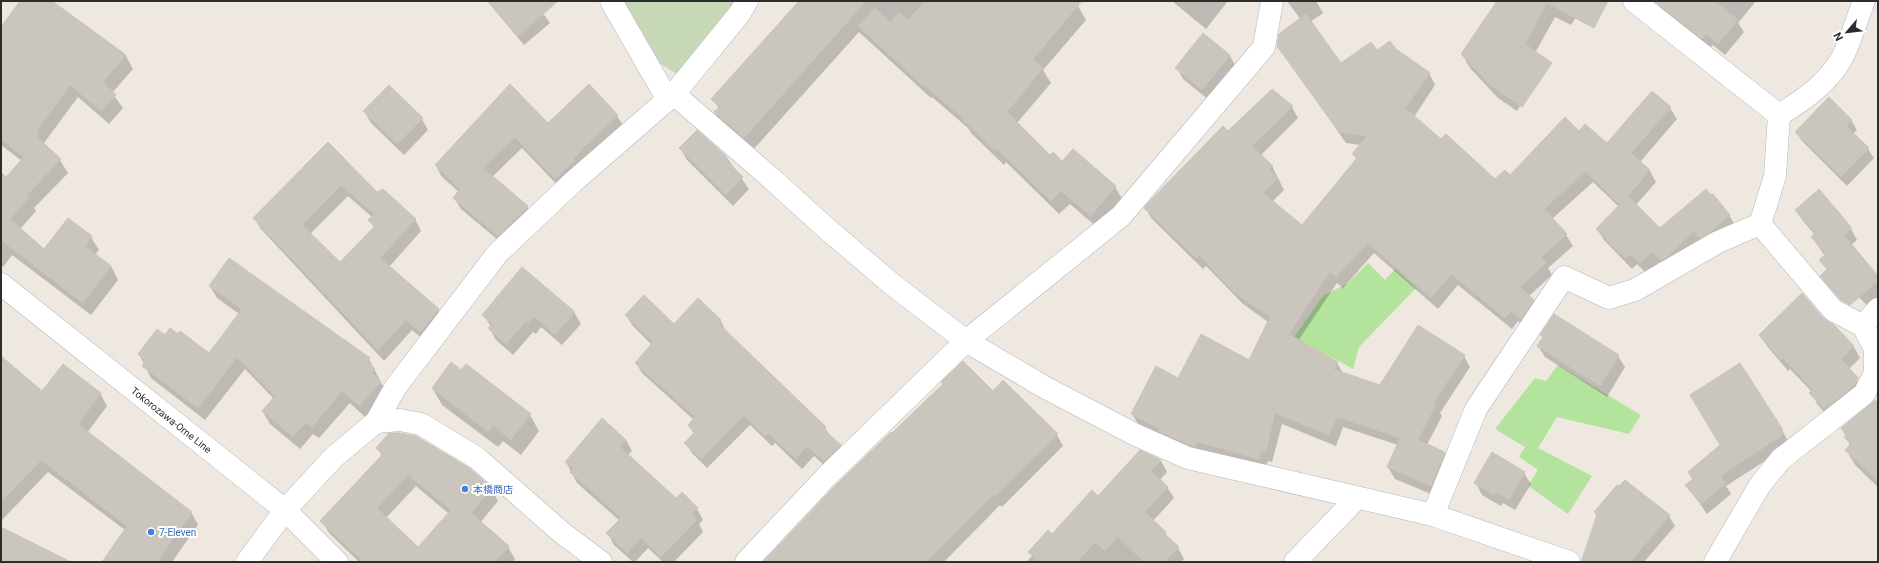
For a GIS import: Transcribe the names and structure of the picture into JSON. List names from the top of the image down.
{
  "streets": {
    "street": ["Tokorozawa-Ome Line"]
  },
  "places": ["本橋商店", "7-Eleven"],
  "north": "bottom left"
}
